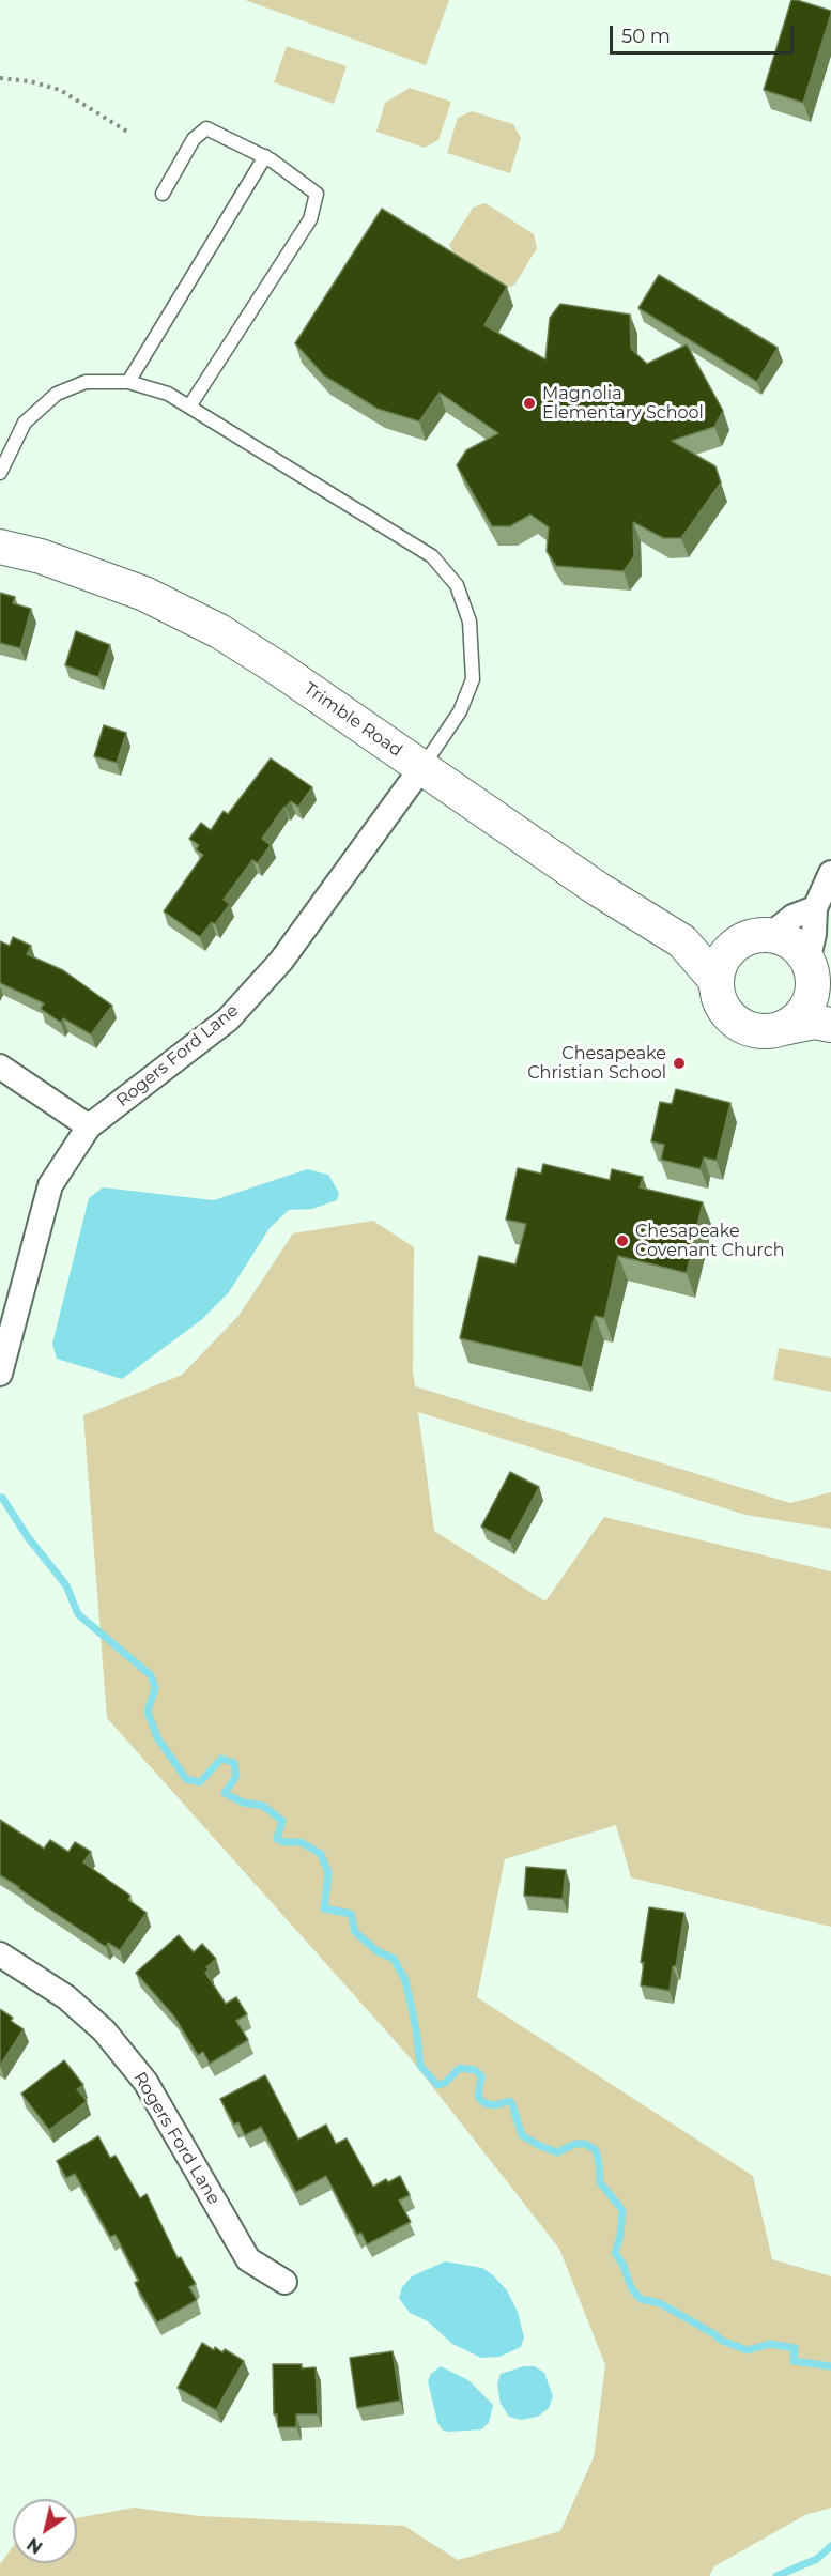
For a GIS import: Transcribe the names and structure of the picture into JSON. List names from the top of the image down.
{
  "streets": {
    "street": ["Trimble Road", "Rogers Ford Lane"]
  },
  "crossings": [
    ["Trimble Road", "Rogers Ford Lane"]
  ],
  "places": ["Magnolia Elementary School", "Chesapeake Christian School", "Chesapeake Covenant Church"],
  "scale_bar": "50 m",
  "north": "bottom left"
}
